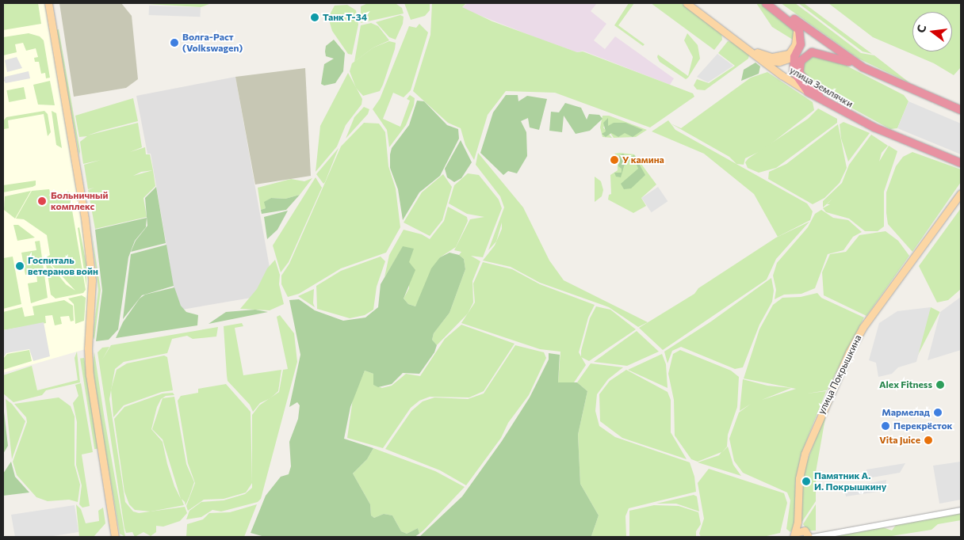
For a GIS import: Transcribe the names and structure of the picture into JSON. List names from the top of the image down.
{
  "streets": {
    "highway": ["улица Землячки"],
    "main road": ["улица Покрышкина"]
  },
  "places": [
    "Танк Т-34",
    "Волга-Раст (Volkswagen)",
    "У камина",
    "Больничный комплекс",
    "Госпиталь ветеранов войн",
    "Alex Fitness",
    "Мармелад",
    "Перекрёсток",
    "Vita Juice",
    "Памятник А. И. Покрышкину"
  ],
  "north": "left"
}
